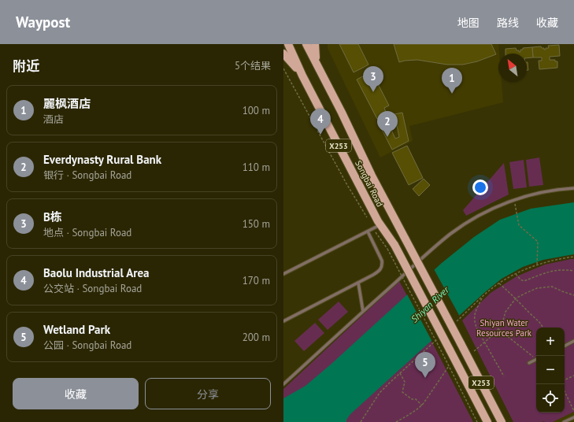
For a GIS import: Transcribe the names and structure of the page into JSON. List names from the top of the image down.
{
  "streets": {
    "main road": ["X253", "Songbai Road"]
  },
  "crossings": [
    ["X253", "Songbai Road"]
  ],
  "water": ["Shiyan River"],
  "parks": ["Shiyan Water Resources Park"],
  "north": "top left",
  "page": {
    "header": "Waypost",
    "nav": ["地图", "路线", "收藏"],
    "heading": ["附近", "5个结果"],
    "pins": [
      "3",
      "1",
      "4",
      "2",
      "5"
    ],
    "list": [
      {
        "mark": "1",
        "name": "麗枫酒店",
        "note": "酒店",
        "value": "100 m"
      },
      {
        "mark": "2",
        "name": "Everdynasty Rural Bank",
        "note": "银行 · Songbai Road",
        "value": "110 m"
      },
      {
        "mark": "3",
        "name": "B栋",
        "note": "地点 · Songbai Road",
        "value": "150 m"
      },
      {
        "mark": "4",
        "name": "Baolu Industrial Area",
        "note": "公交站 · Songbai Road",
        "value": "170 m"
      },
      {
        "mark": "5",
        "name": "Wetland Park",
        "note": "公园 · Songbai Road",
        "value": "200 m"
      }
    ],
    "map_buttons": ["+", "−"],
    "buttons": ["收藏", "分享"]
  }
}
